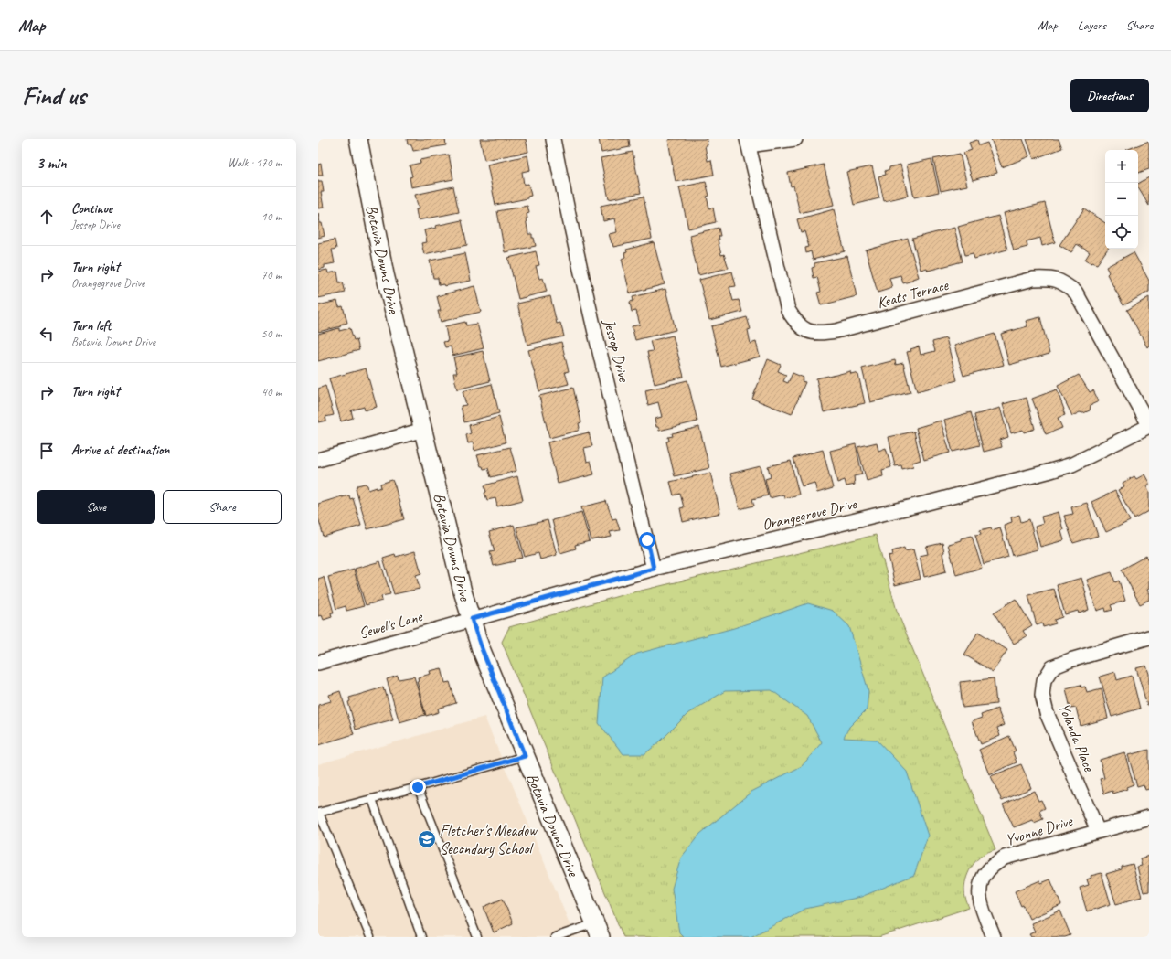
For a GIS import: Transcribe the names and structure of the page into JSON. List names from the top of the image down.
{
  "streets": {
    "street": [
      "Botavia Downs Drive",
      "Keats Terrace",
      "Jessop Drive",
      "Orangegrove Drive",
      "Sewells Lane",
      "Yolanda Place",
      "Yvonne Drive"
    ]
  },
  "crossings": [
    ["Botavia Downs Drive", "Orangegrove Drive"],
    ["Botavia Downs Drive", "Sewells Lane"],
    ["Keats Terrace", "Orangegrove Drive"],
    ["Jessop Drive", "Orangegrove Drive"],
    ["Orangegrove Drive", "Sewells Lane"],
    ["Yolanda Place", "Yvonne Drive"]
  ],
  "places": {
    "school or university": ["Fletcher's Meadow Secondary School"]
  },
  "page": {
    "header": "Map",
    "nav": ["Map", "Layers", "Share"],
    "buttons": [
      "Directions",
      ["Save", "Share"]
    ],
    "title": "Find us",
    "heading": ["3 min", "Walk · 170 m"],
    "map_buttons": ["+", "−"],
    "list": [
      ["Continue", "Jessop Drive", "10 m"],
      ["Turn right", "Orangegrove Drive", "70 m"],
      ["Turn left", "Botavia Downs Drive", "50 m"],
      ["Turn right", "40 m"],
      "Arrive at destination"
    ]
  }
}
